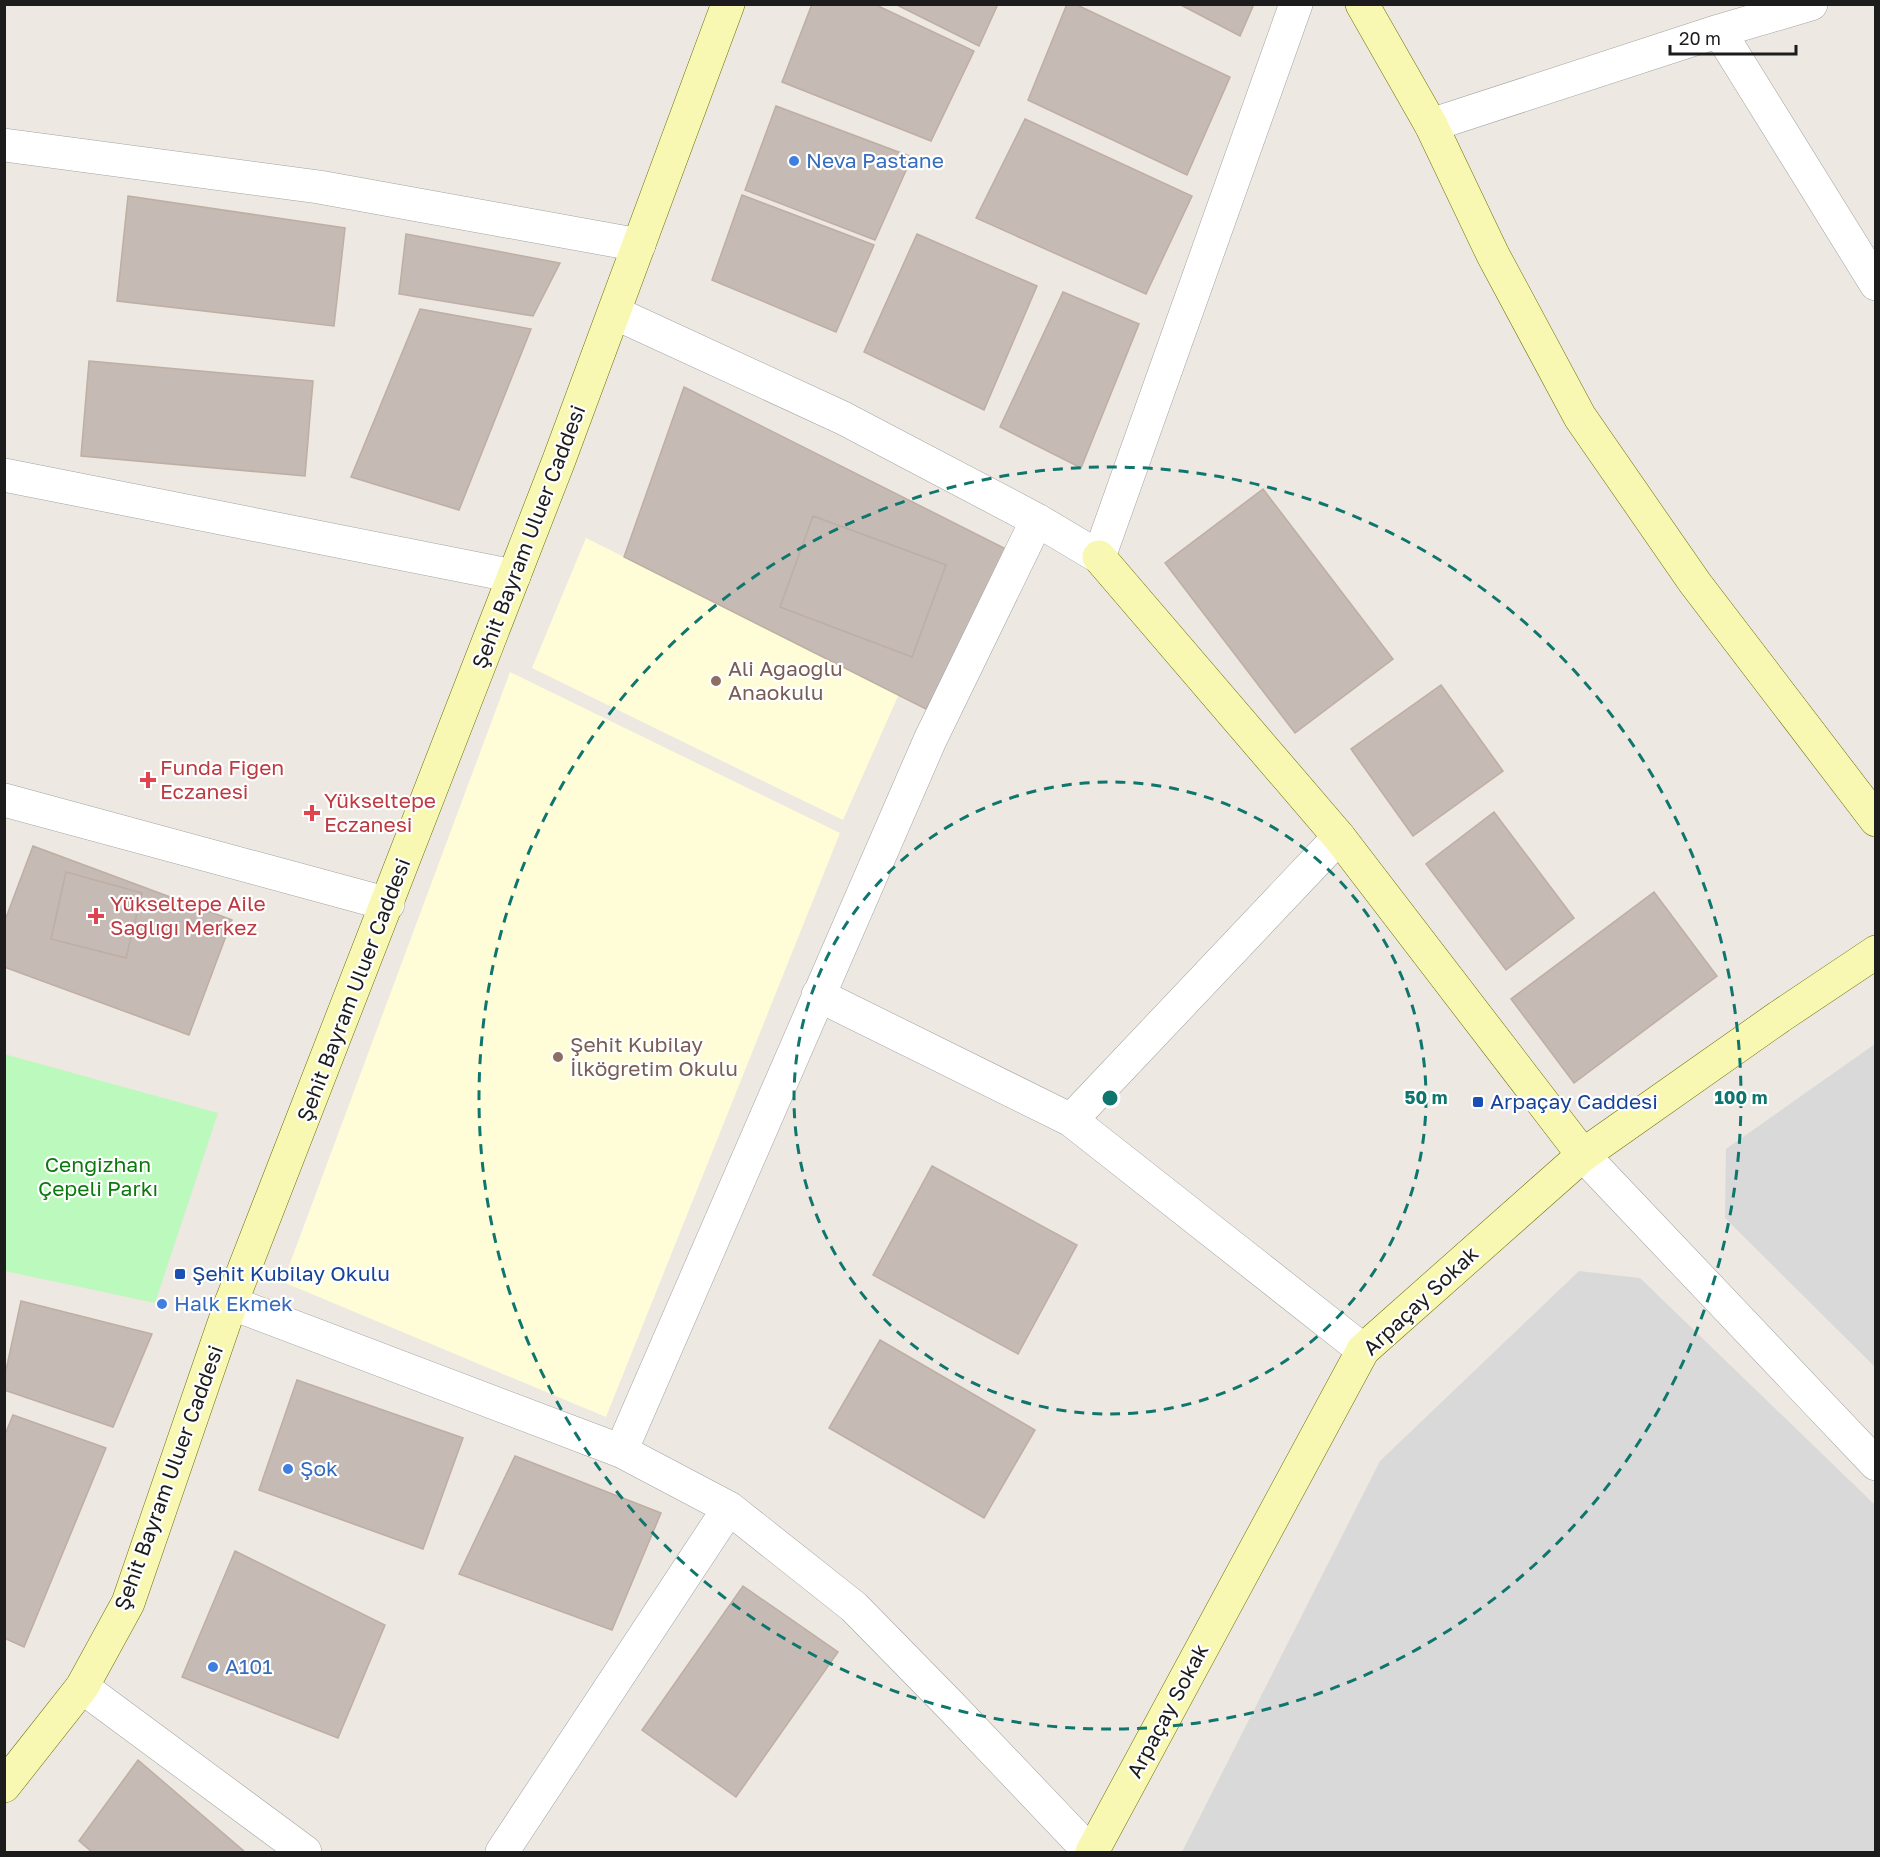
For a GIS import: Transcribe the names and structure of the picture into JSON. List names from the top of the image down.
{
  "streets": {
    "street": ["Şehit Bayram Uluer Caddesi", "Arpaçay Sokak"]
  },
  "parks": ["Cengizhan Çepeli Parkı"],
  "places": {
    "other": [
      "Neva Pastane",
      "Ali Ağaoğlu Anaokulu",
      "Şehit Kubilay İlköğretim Okulu",
      "Halk Ekmek",
      "Şok",
      "A101"
    ],
    "health": ["Funda Figen Eczanesi", "Yükseltepe Eczanesi", "Yükseltepe Aile Sağlığı Merkez"],
    "transit": ["Arpaçay Caddesi", "Şehit Kubilay Okulu"]
  },
  "scale_bar": "20 m",
  "rings": ["50 m", "100 m"]
}
